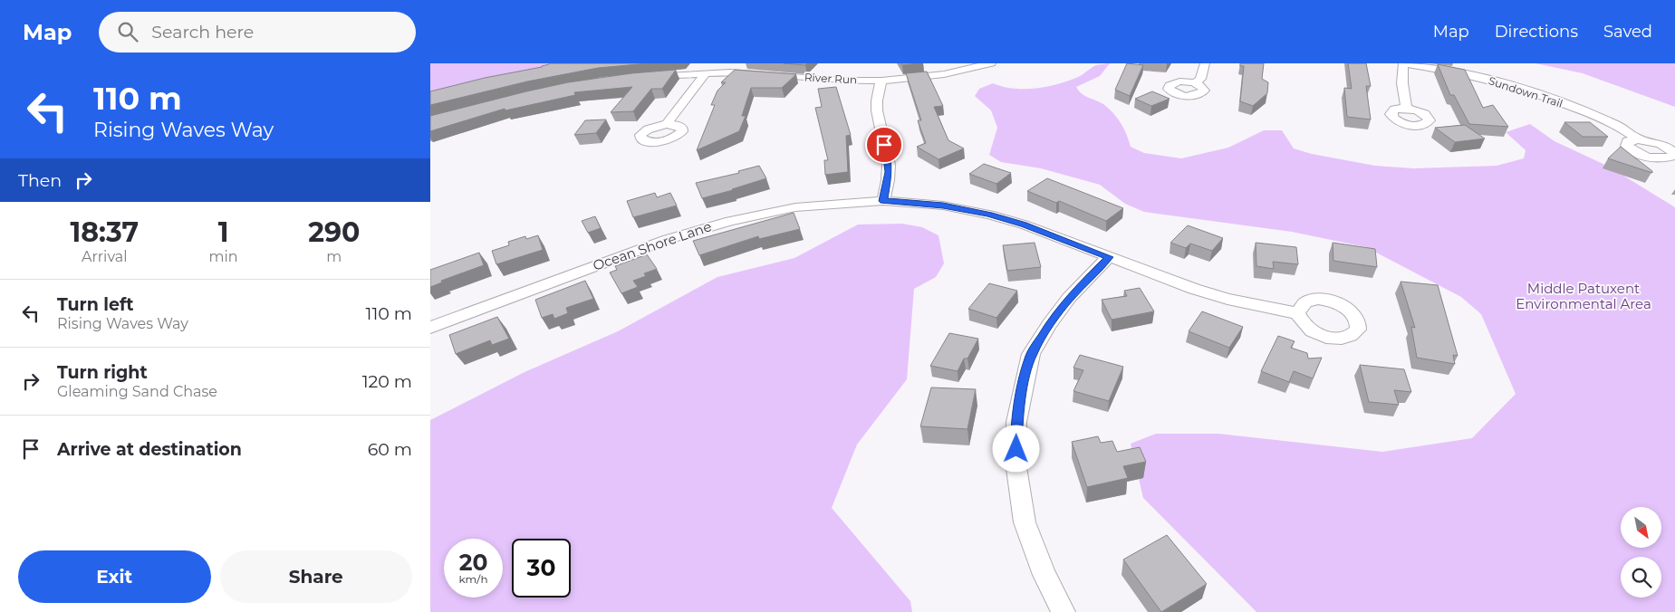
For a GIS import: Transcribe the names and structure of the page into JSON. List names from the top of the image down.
{
  "streets": {
    "street": ["River Run", "Sundown Trail", "Ocean Shore Lane"]
  },
  "parks": ["Middle Patuxent Environmental Area"],
  "north": "bottom right",
  "page": {
    "header": "Map",
    "search": "Search here",
    "nav": ["Map", "Directions", "Saved"],
    "turn": ["110 m", "Rising Waves Way"],
    "then": "Then",
    "eta": [
      "18:37",
      "Arrival",
      "1",
      "min",
      "290",
      "m"
    ],
    "list": [
      {
        "name": "Turn left",
        "note": "Rising Waves Way",
        "value": "110 m"
      },
      {
        "name": "Turn right",
        "note": "Gleaming Sand Chase",
        "value": "120 m"
      },
      {
        "name": "Arrive at destination",
        "value": "60 m"
      }
    ],
    "speed": "20 km/h",
    "limit": "30",
    "buttons": ["Exit", "Share"]
  }
}
